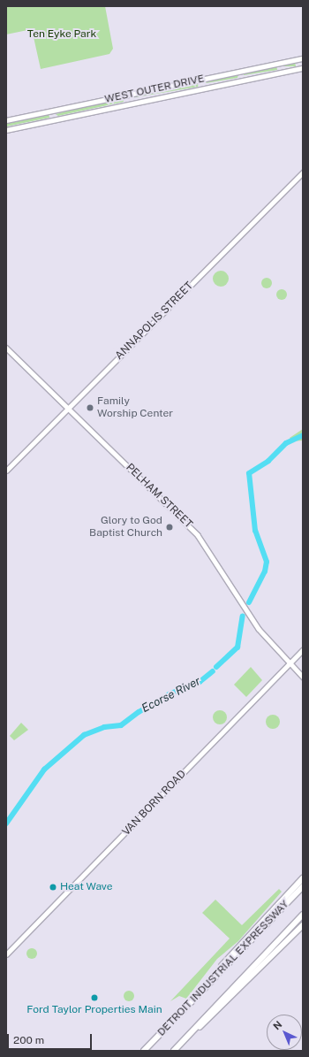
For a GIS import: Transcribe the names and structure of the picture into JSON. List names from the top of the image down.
{
  "streets": {
    "highway": ["DETROIT INDUSTRIAL EXPRESSWAY"],
    "main road": [
      "WEST OUTER DRIVE",
      "ANNAPOLIS STREET",
      "PELHAM STREET",
      "VAN BORN ROAD"
    ]
  },
  "crossings": [
    ["ANNAPOLIS STREET", "PELHAM STREET"],
    ["PELHAM STREET", "VAN BORN ROAD"]
  ],
  "water": ["Ecorse River"],
  "parks": ["Ten Eyke Park"],
  "places": [
    "Family Worship Center",
    "Glory to God Baptist Church",
    "Heat Wave",
    "Ford Taylor Properties Main"
  ],
  "scale_bar": "200 m",
  "north": "top left"
}
